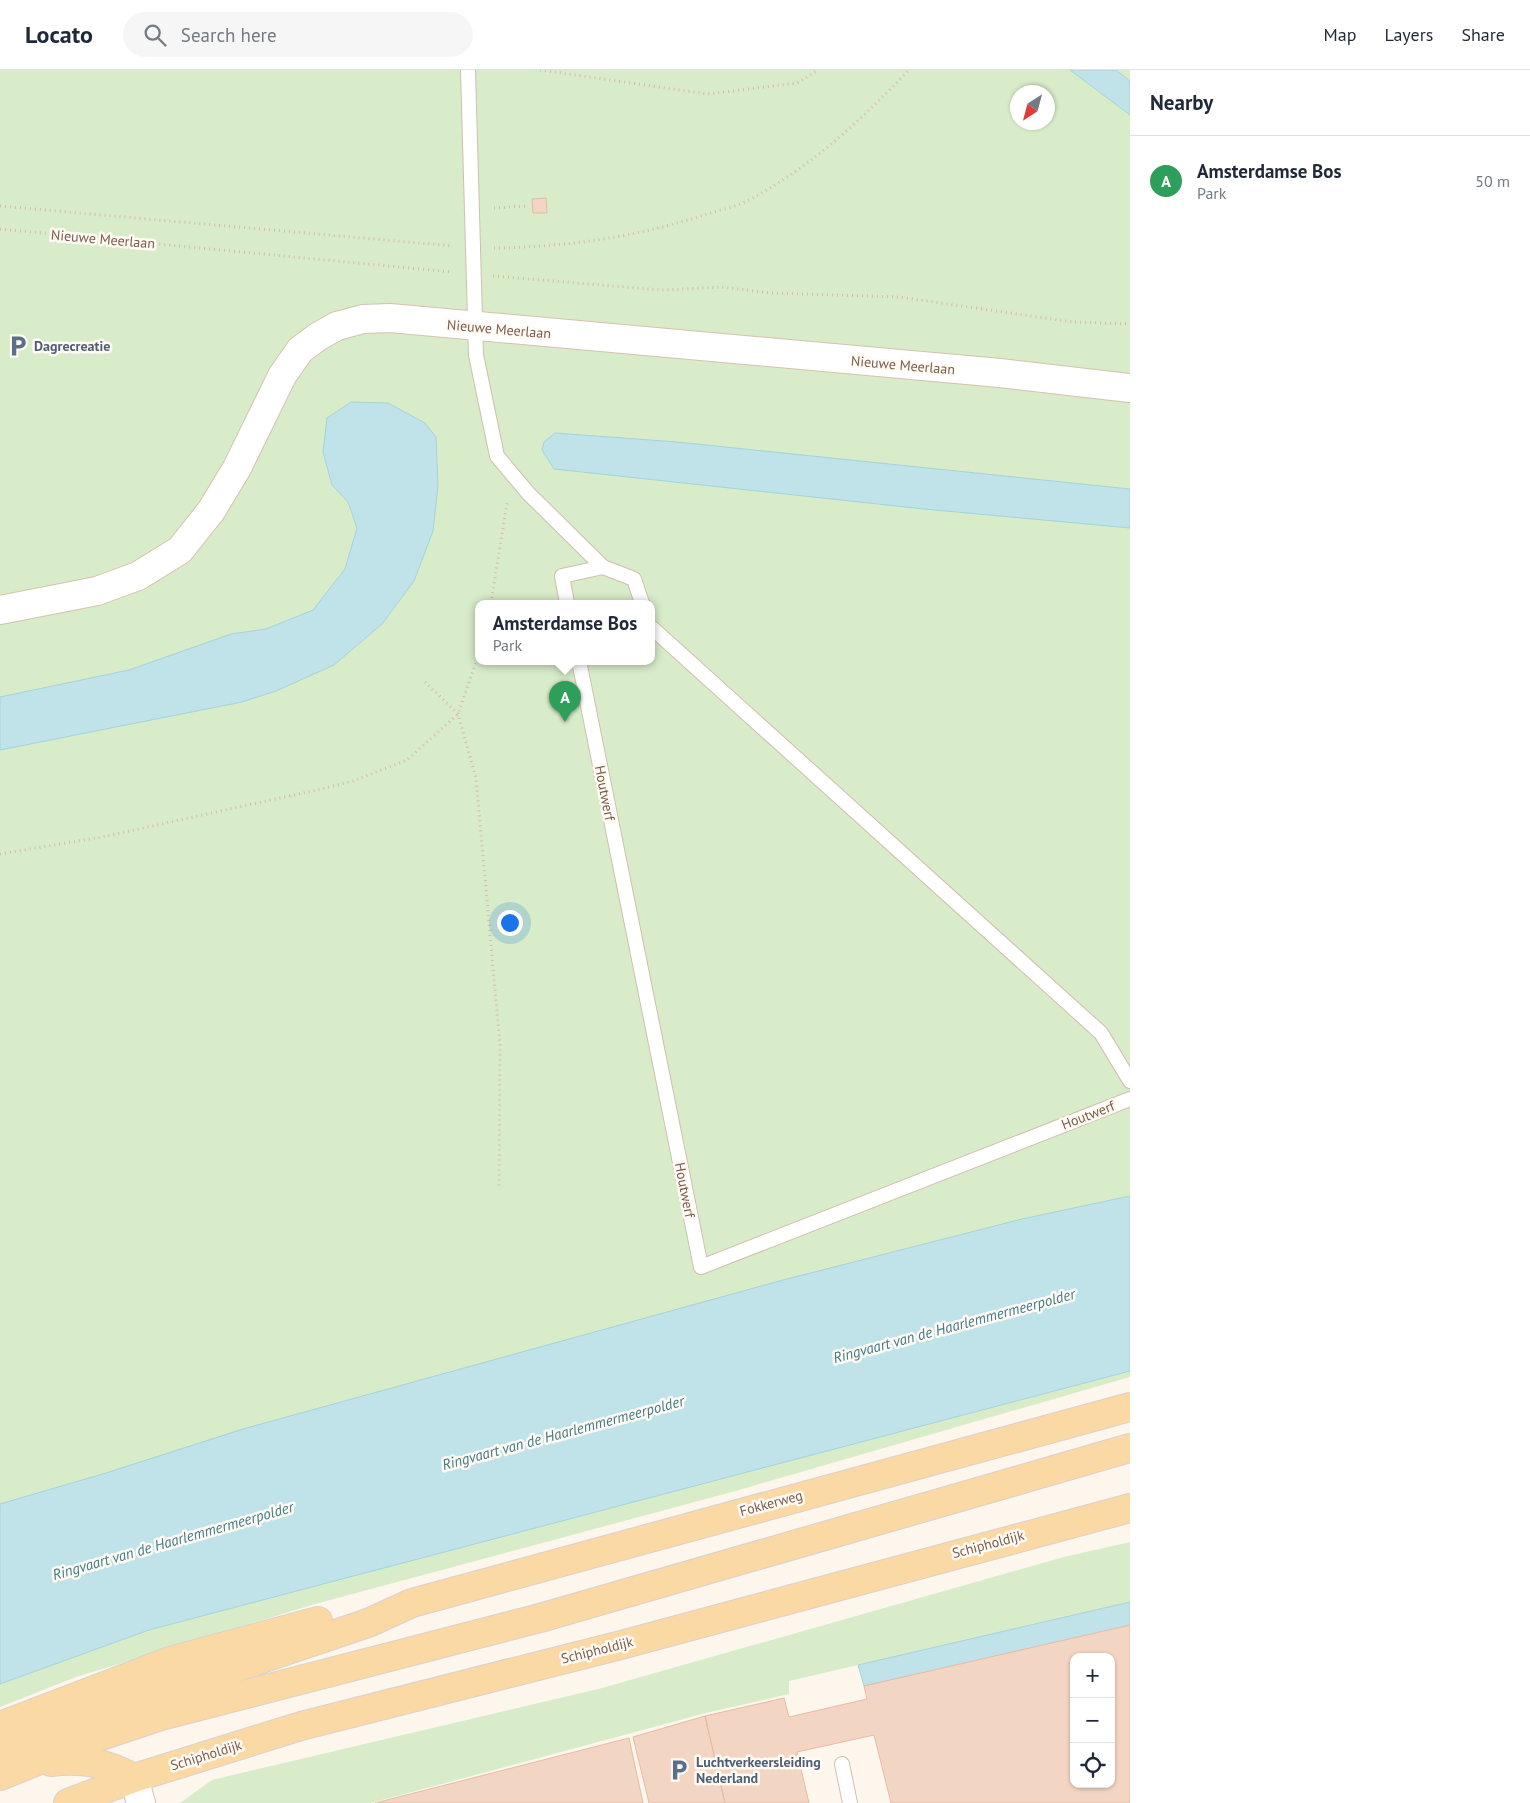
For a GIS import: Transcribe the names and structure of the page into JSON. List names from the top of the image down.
{
  "streets": {
    "main road": ["Fokkerweg", "Schipholdijk"],
    "street": ["Nieuwe Meerlaan"],
    "lane": ["Houtwerf"]
  },
  "water": ["Ringvaart van de Haarlemmermeerpolder"],
  "places": {
    "parking": ["Dagrecreatie", "Luchtverkeersleiding Nederland"]
  },
  "north": "bottom left",
  "page": {
    "header": "Locato",
    "search": "Search here",
    "nav": ["Map", "Layers", "Share"],
    "heading": "Nearby",
    "list": [
      {
        "mark": "A",
        "name": "Amsterdamse Bos",
        "note": "Park",
        "value": "50 m"
      }
    ],
    "popup": ["Amsterdamse Bos", "Park"],
    "pins": "A",
    "map_buttons": ["+", "−"]
  }
}
